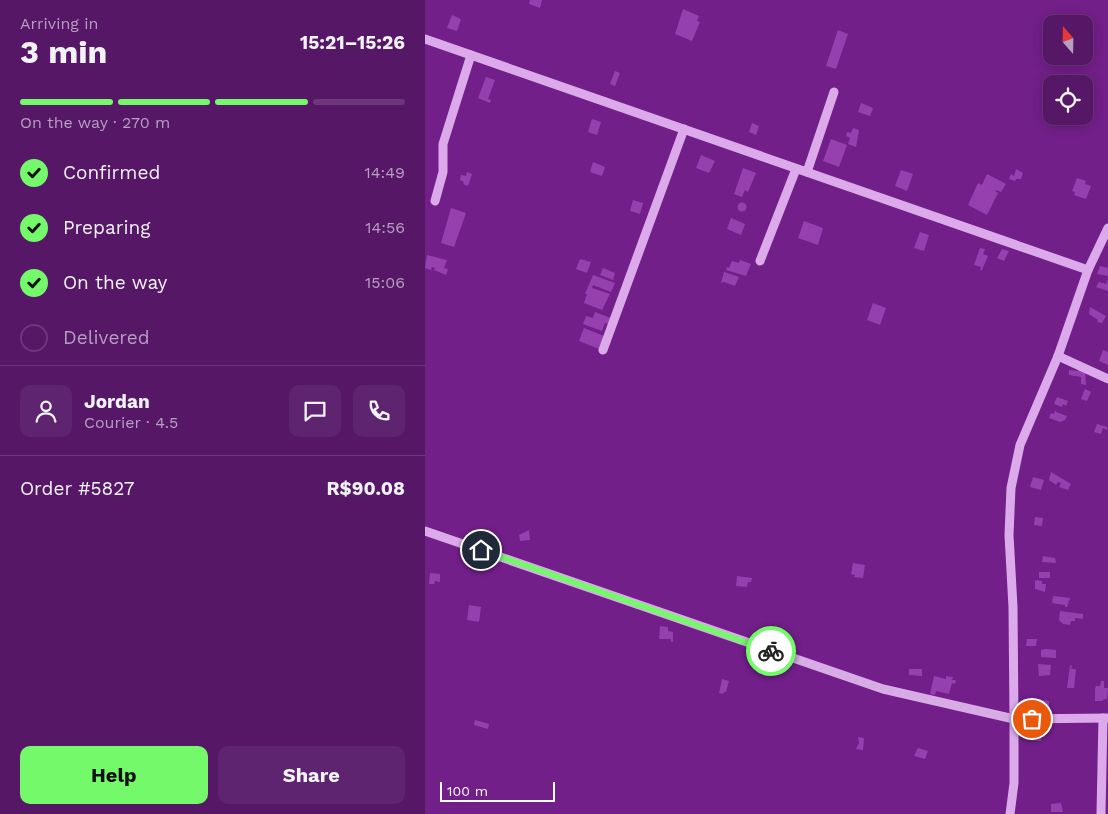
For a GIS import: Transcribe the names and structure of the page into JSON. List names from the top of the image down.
{
  "scale_bar": "100 m",
  "north": "top",
  "page": {
    "heading": ["3 min", "Arriving in", "15:21–15:26"],
    "panel": [
      "Jordan",
      "Courier · 4.5",
      "Order #5827",
      "R$90.08"
    ],
    "bar": "On the way · 270 m",
    "list": [
      ["Confirmed", "14:49"],
      ["Preparing", "14:56"],
      ["On the way", "15:06"],
      "Delivered"
    ],
    "buttons": ["Help", "Share"],
    "scale": "100 m"
  }
}
